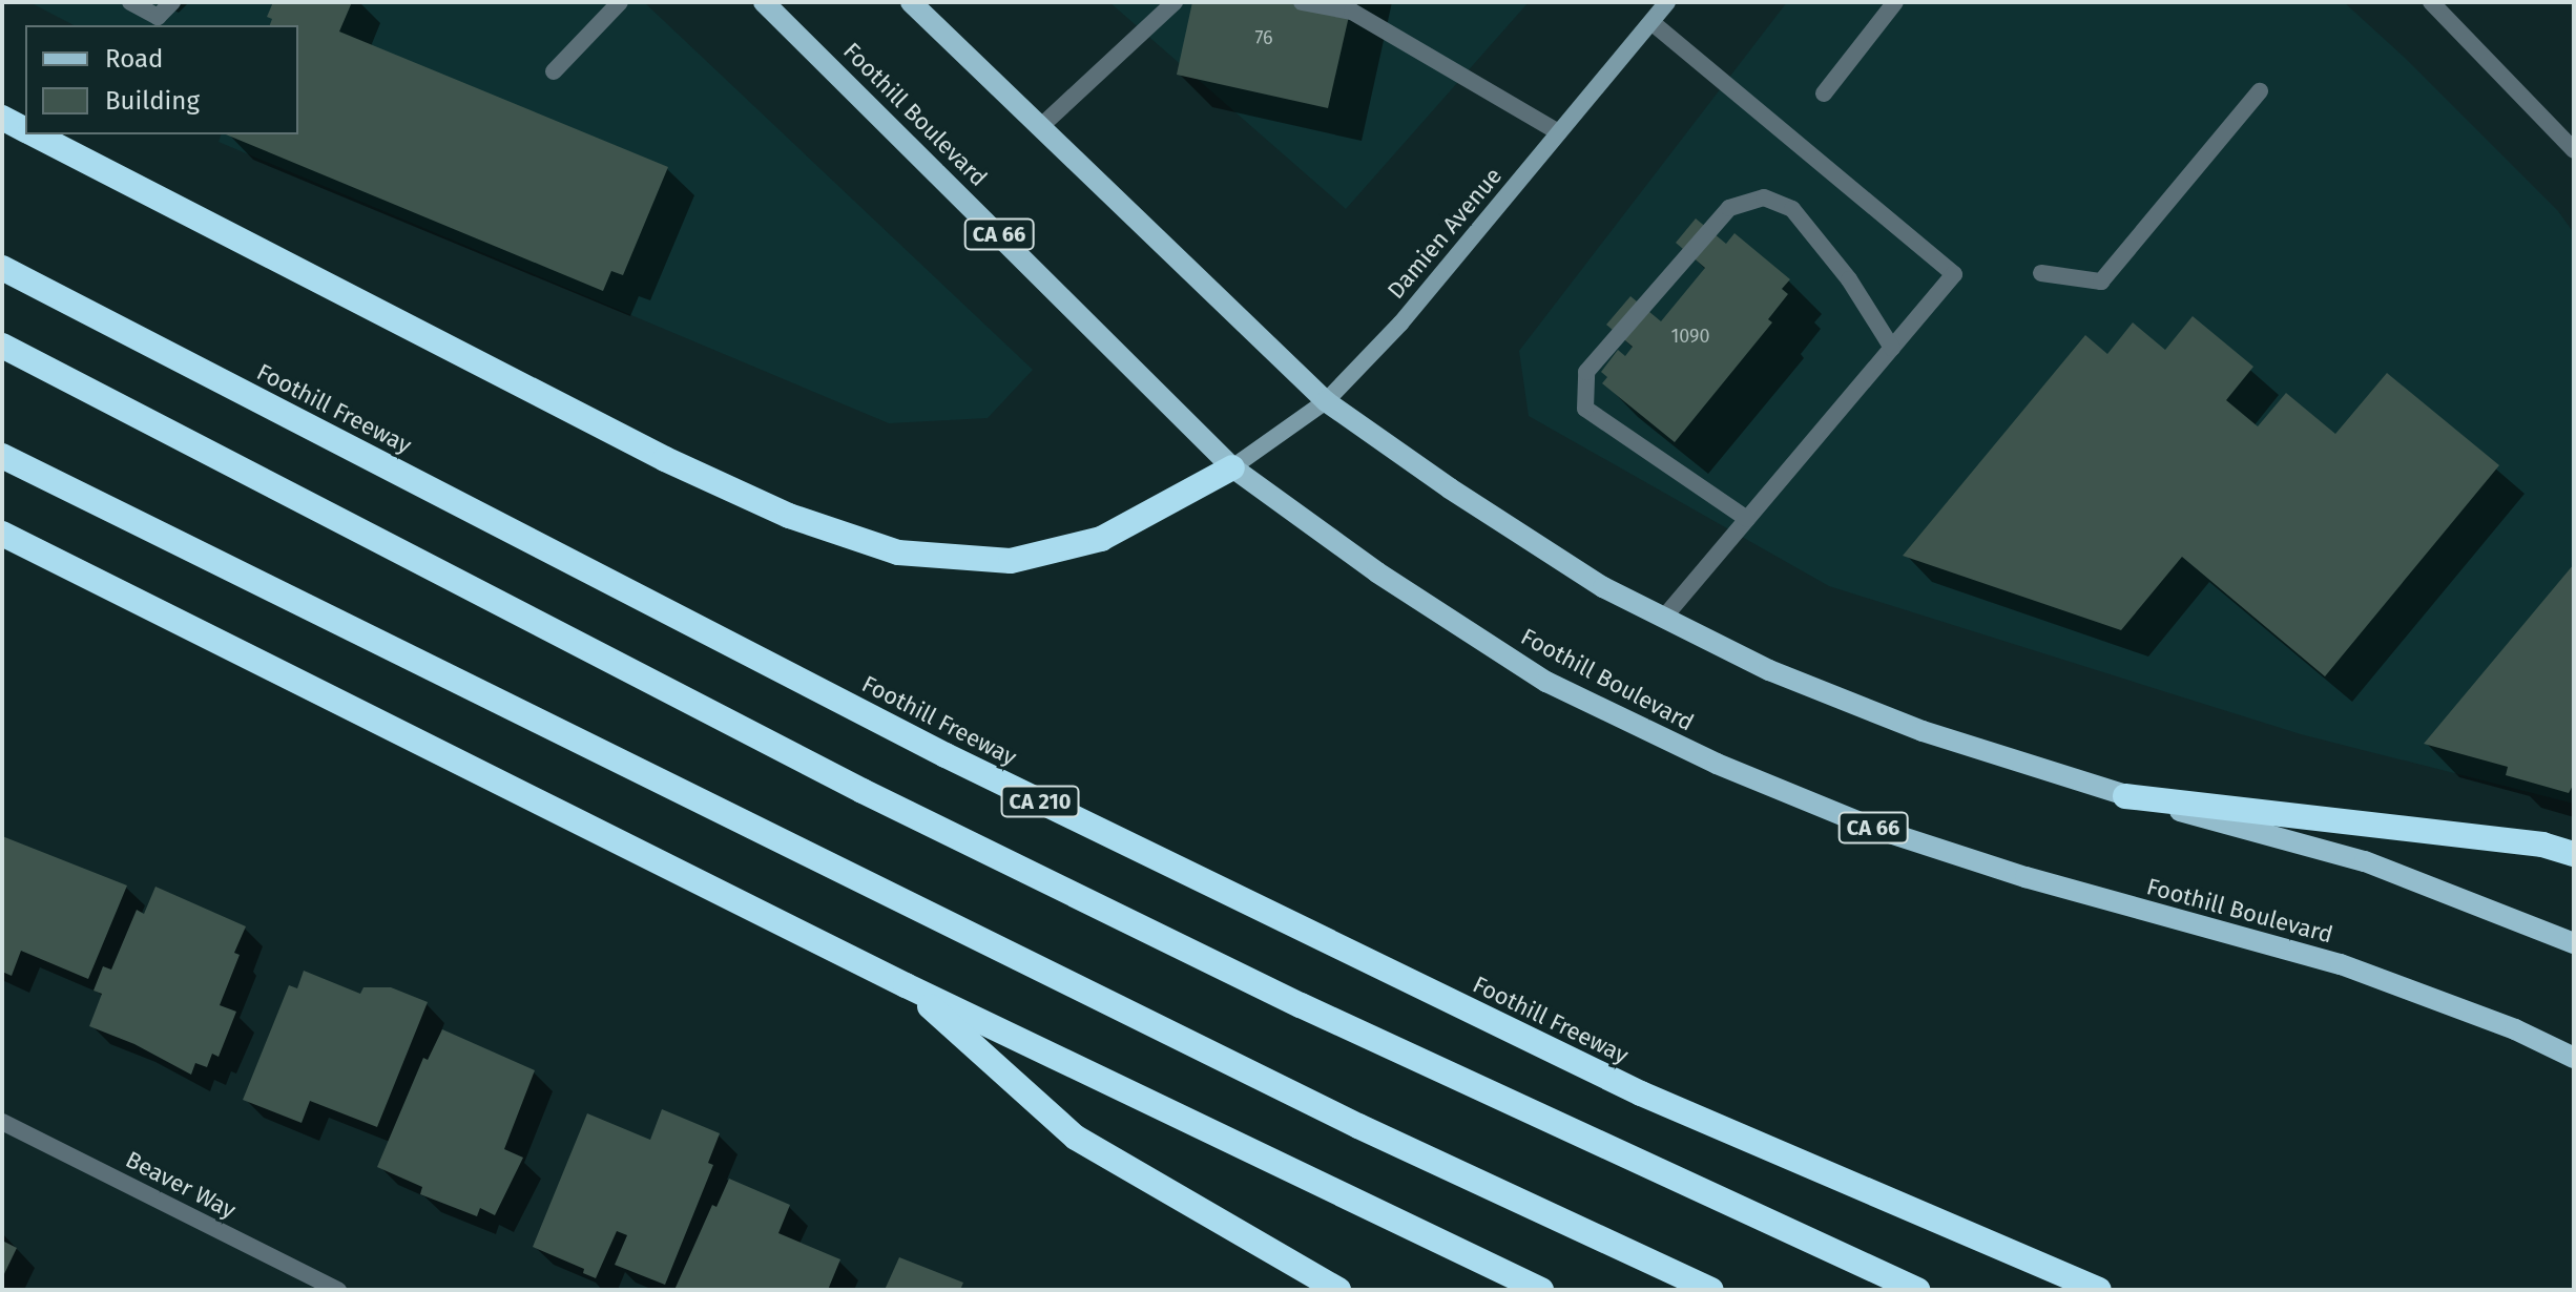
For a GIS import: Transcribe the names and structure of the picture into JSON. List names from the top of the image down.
{
  "streets": {
    "highway": ["Foothill Freeway", "CA 210"],
    "main road": ["Foothill Boulevard", "Damien Avenue", "CA 66"],
    "street": ["Beaver Way"]
  },
  "crossings": [
    ["Foothill Boulevard", "Damien Avenue"]
  ],
  "house_numbers": ["76", "1090"],
  "legend": ["Road", "Building"]
}
